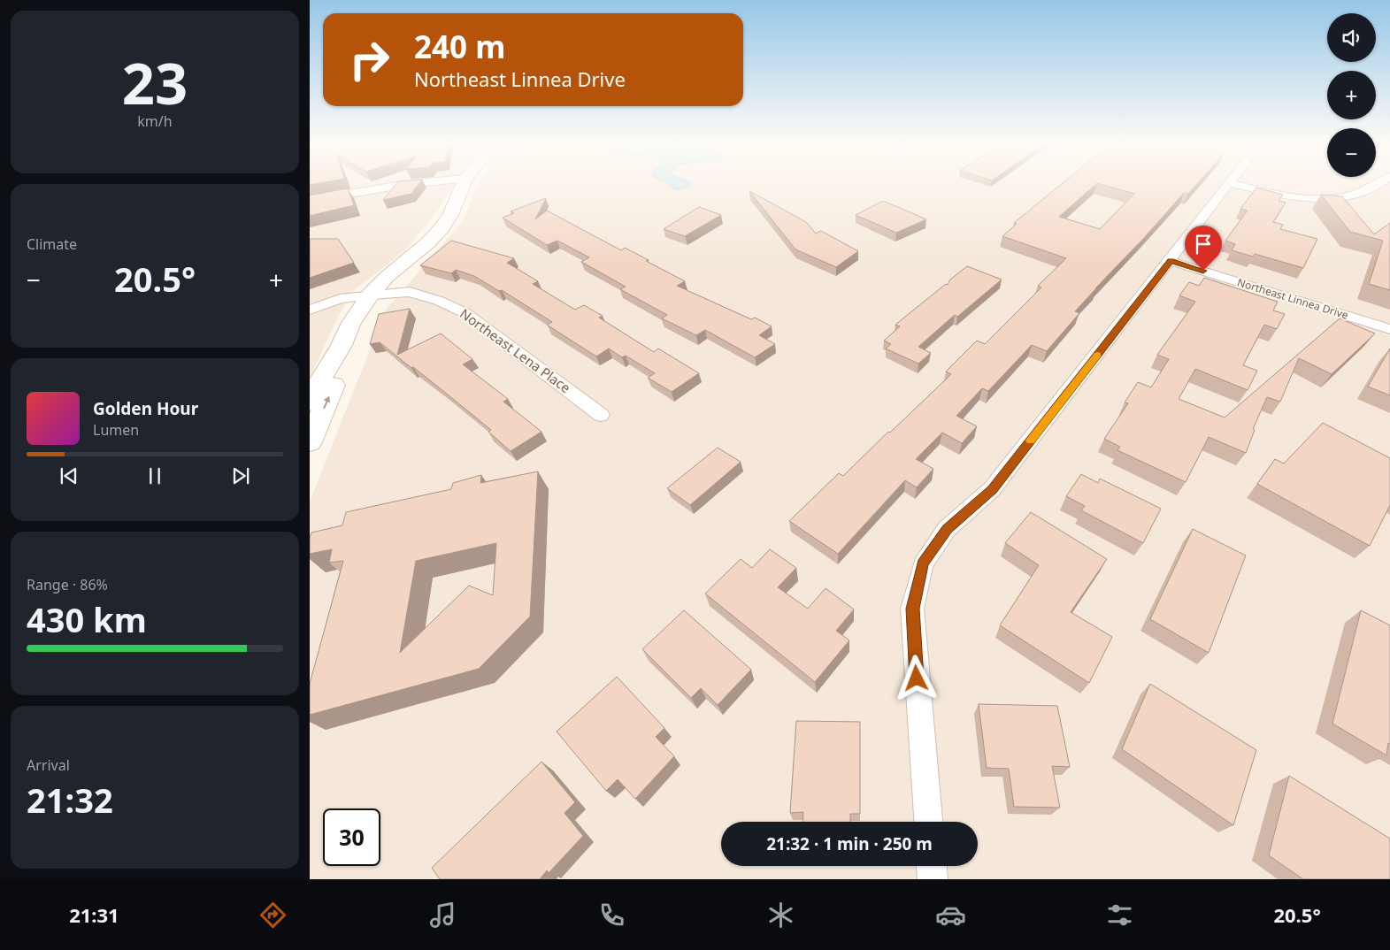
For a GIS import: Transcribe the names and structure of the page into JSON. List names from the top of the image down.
{
  "streets": {
    "street": ["Northeast Linnea Drive", "Northeast Lena Place"]
  },
  "page": {
    "tile": [
      ["23", "km/h"],
      "Climate",
      ["Range · 86%", "430 km"],
      ["Arrival", "21:32"]
    ],
    "map_buttons": ["+", "−"],
    "turn": ["240 m", "Northeast Linnea Drive"],
    "heat": ["−", "20.5°", "+"],
    "song": ["Golden Hour", "Lumen"],
    "limit": "30",
    "trip": "21:32 · 1 min · 250 m",
    "tabs": ["21:31", "20.5°"]
  }
}
